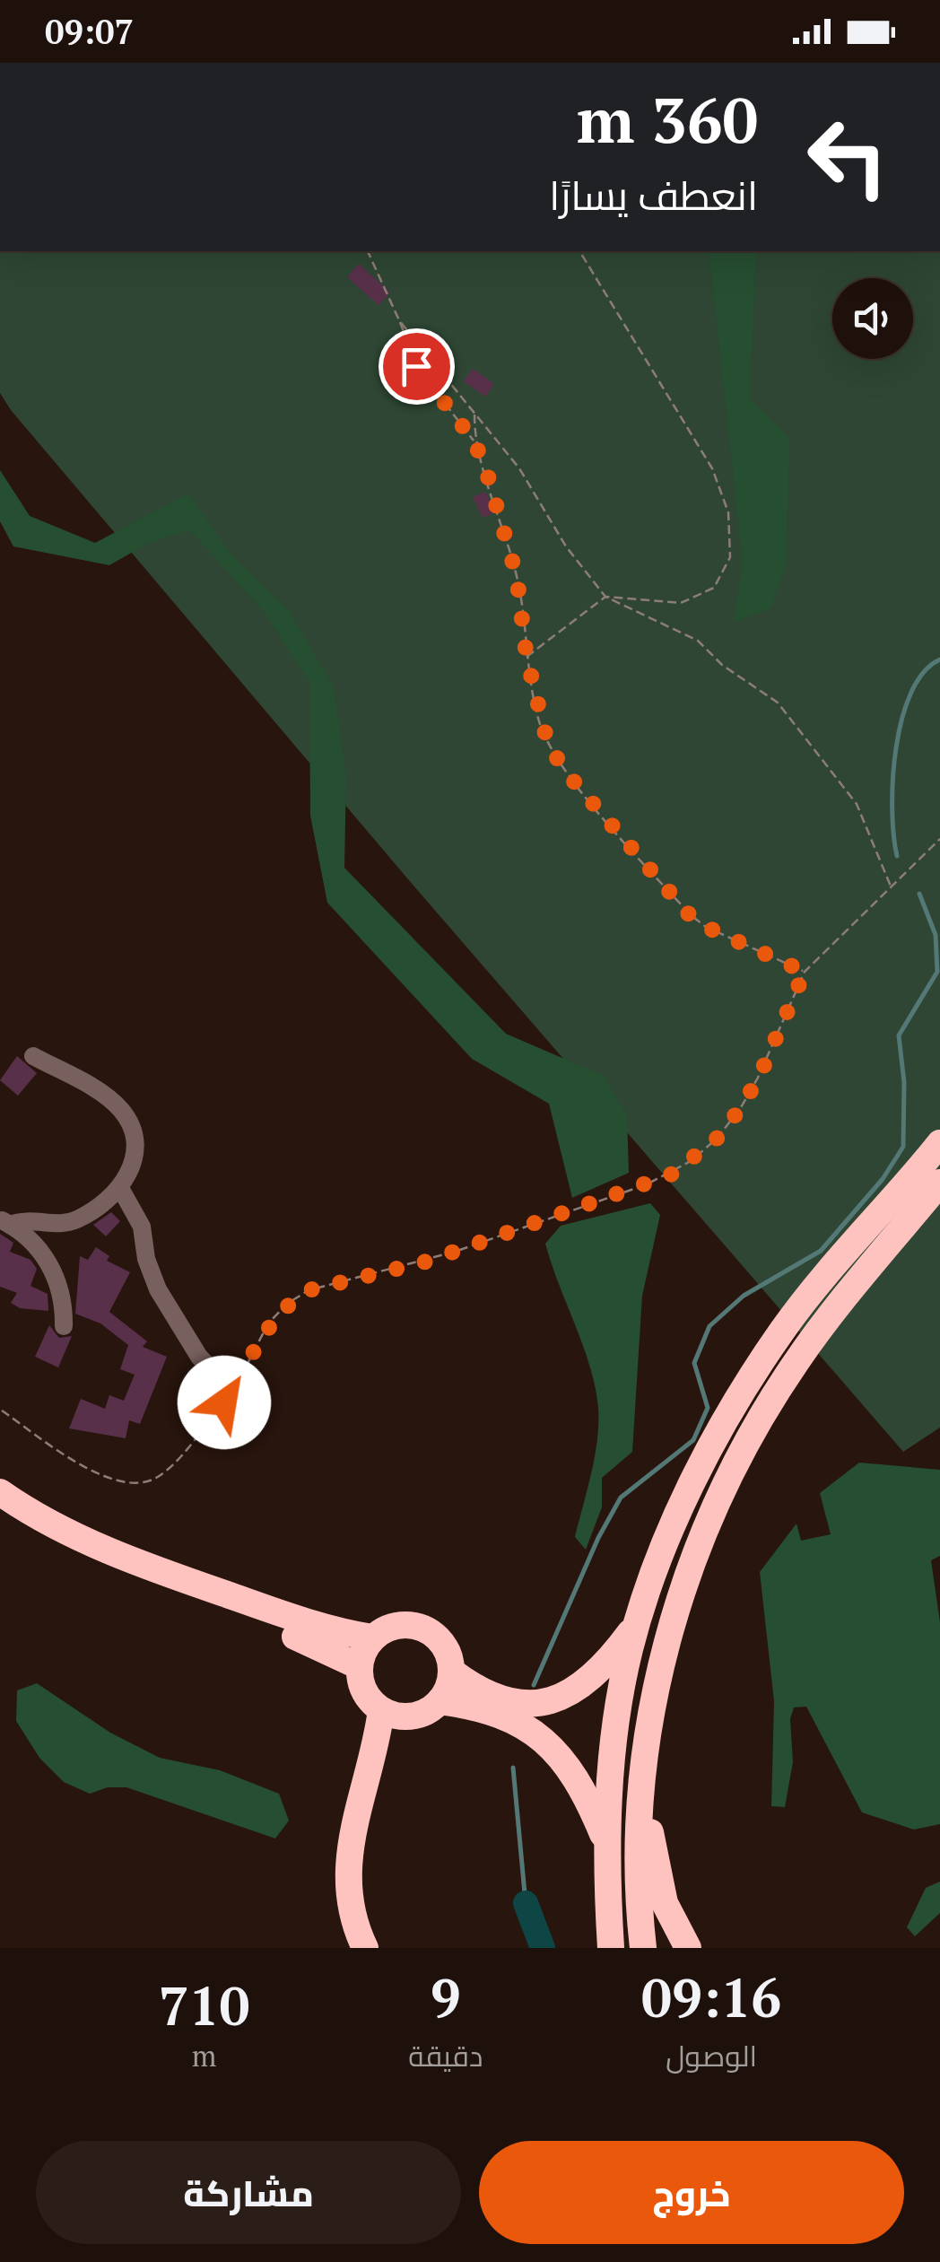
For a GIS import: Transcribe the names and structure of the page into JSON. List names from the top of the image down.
{
  "page": {
    "status": "09:07",
    "turn": ["360 m", "انعطف يسارًا"],
    "eta": [
      "09:16",
      "الوصول",
      "9",
      "دقيقة",
      "710",
      "m"
    ],
    "buttons": ["خروج", "مشاركة"]
  }
}
